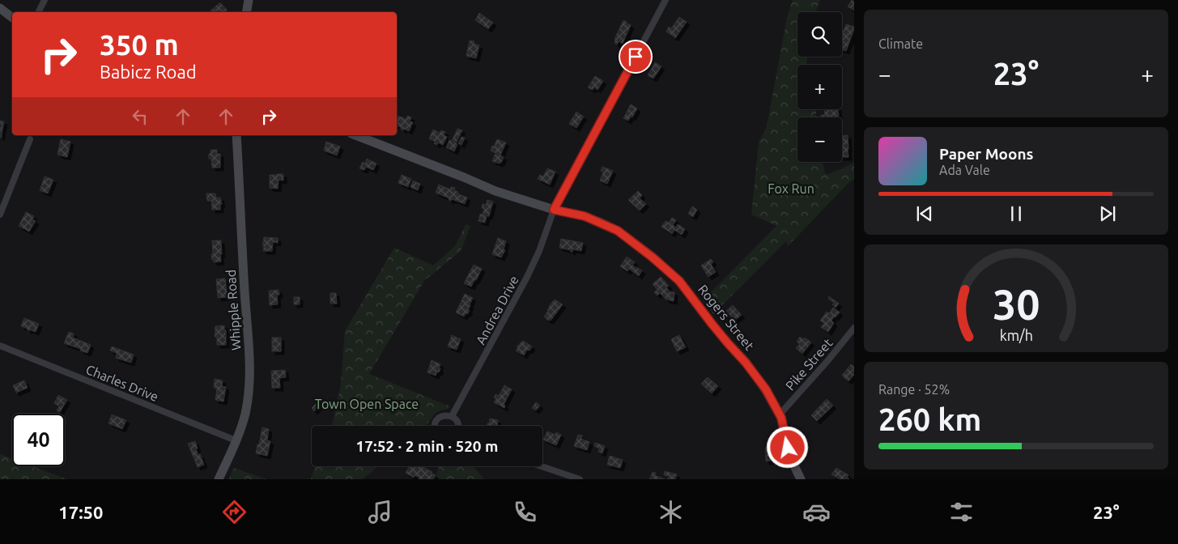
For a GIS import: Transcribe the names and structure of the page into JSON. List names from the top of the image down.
{
  "streets": {
    "street": [
      "Whipple Road",
      "Andrea Drive",
      "Rogers Street",
      "Pike Street",
      "Charles Drive"
    ]
  },
  "crossings": [
    ["Whipple Road", "Charles Drive"],
    ["Andrea Drive", "Rogers Street"],
    ["Rogers Street", "Pike Street"]
  ],
  "parks": ["Fox Run", "Town Open Space"],
  "page": {
    "tile": [
      "Climate",
      ["Range · 52%", "260 km"]
    ],
    "map_buttons": ["+", "−"],
    "turn": ["350 m", "Babicz Road"],
    "heat": ["−", "23°", "+"],
    "song": ["Paper Moons", "Ada Vale"],
    "limit": "40",
    "trip": "17:52 · 2 min · 520 m",
    "tabs": ["17:50", "23°"],
    "gauge": ["30", "km/h"]
  }
}
